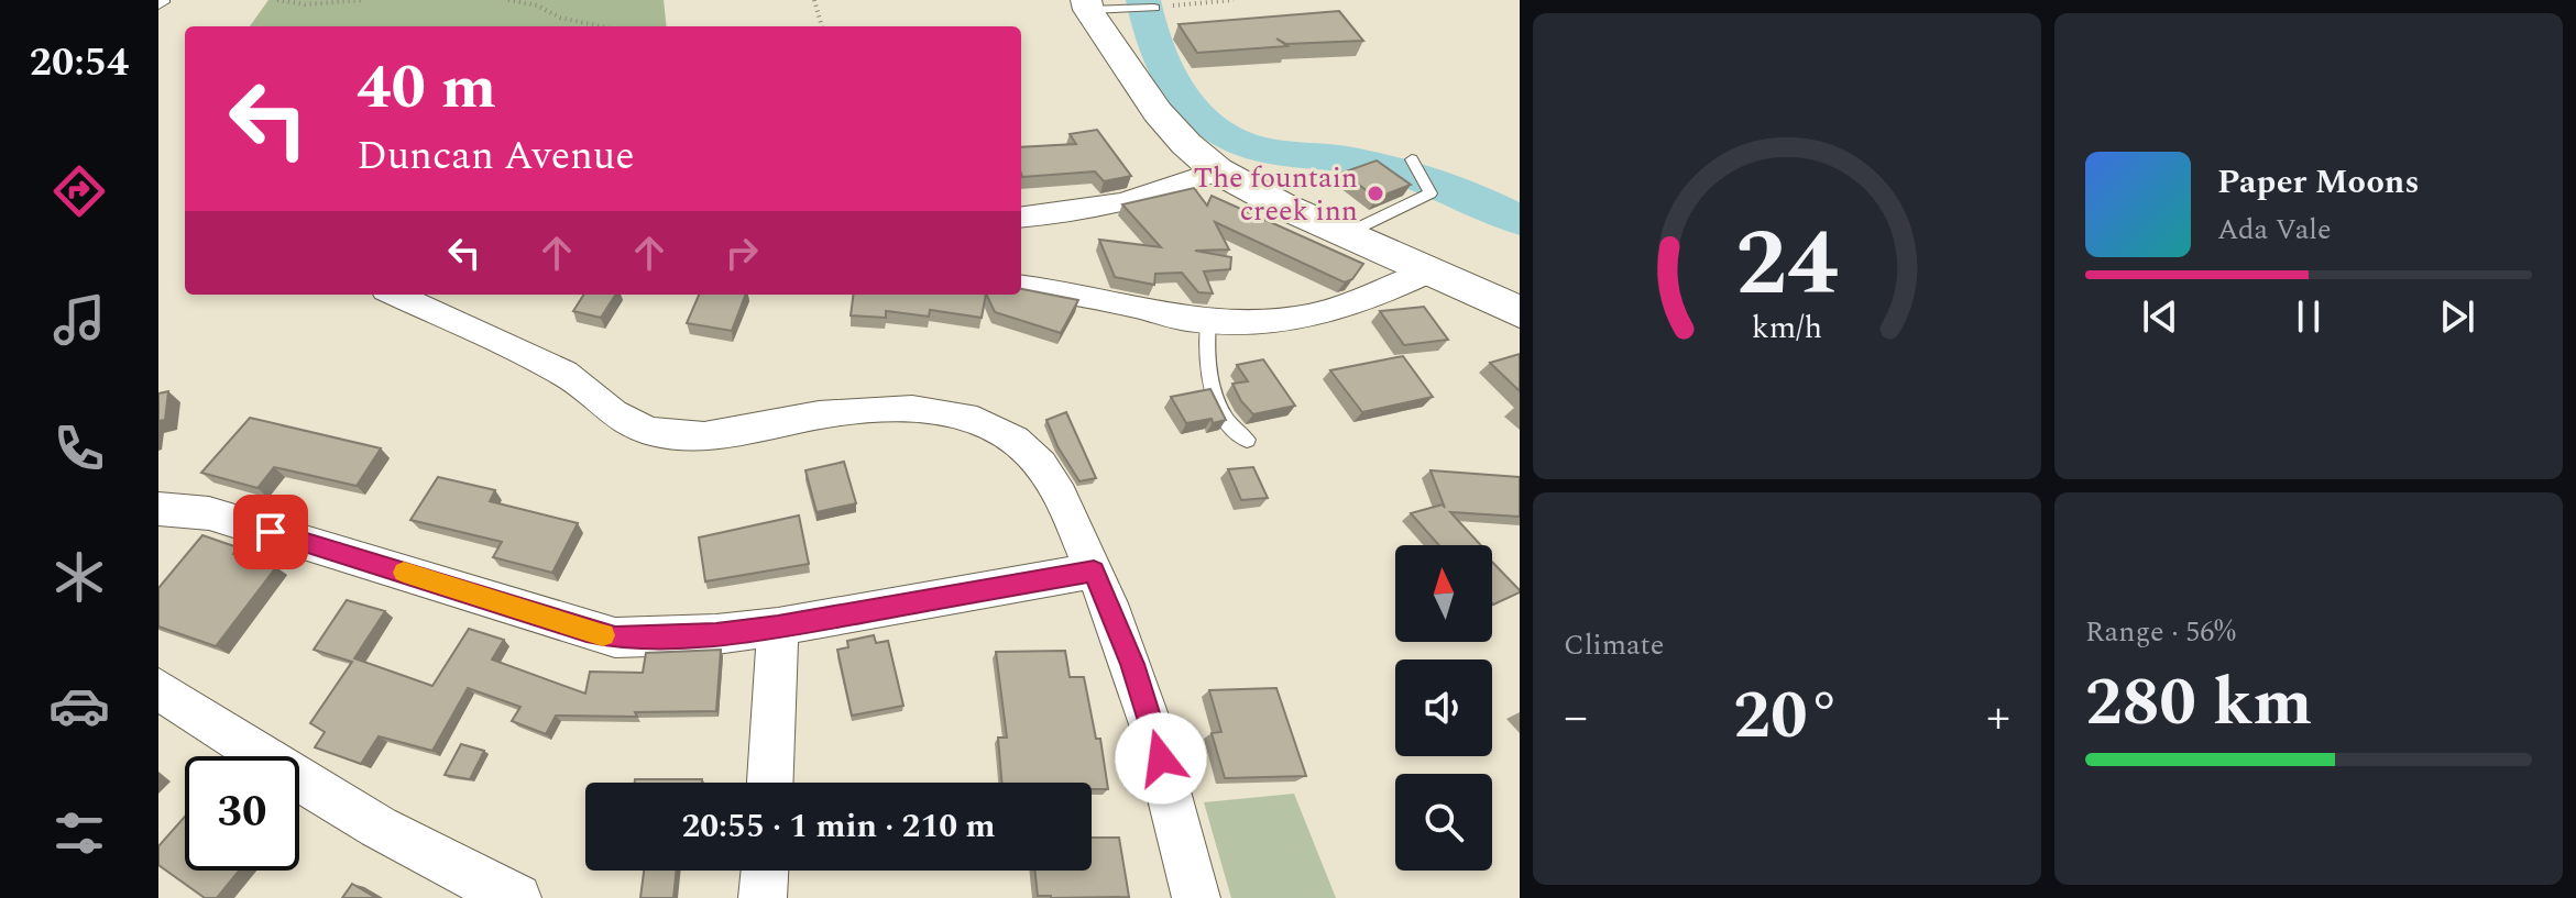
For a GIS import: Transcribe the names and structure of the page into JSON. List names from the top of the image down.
{
  "places": ["The fountain creek inn"],
  "north": "top",
  "page": {
    "tabs": "20:54",
    "turn": ["40 m", "Duncan Avenue"],
    "song": ["Paper Moons", "Ada Vale"],
    "tile": [
      "Climate",
      ["Range · 56%", "280 km"]
    ],
    "heat": ["−", "20°", "+"],
    "limit": "30",
    "trip": "20:55 · 1 min · 210 m",
    "gauge": ["24", "km/h"]
  }
}
